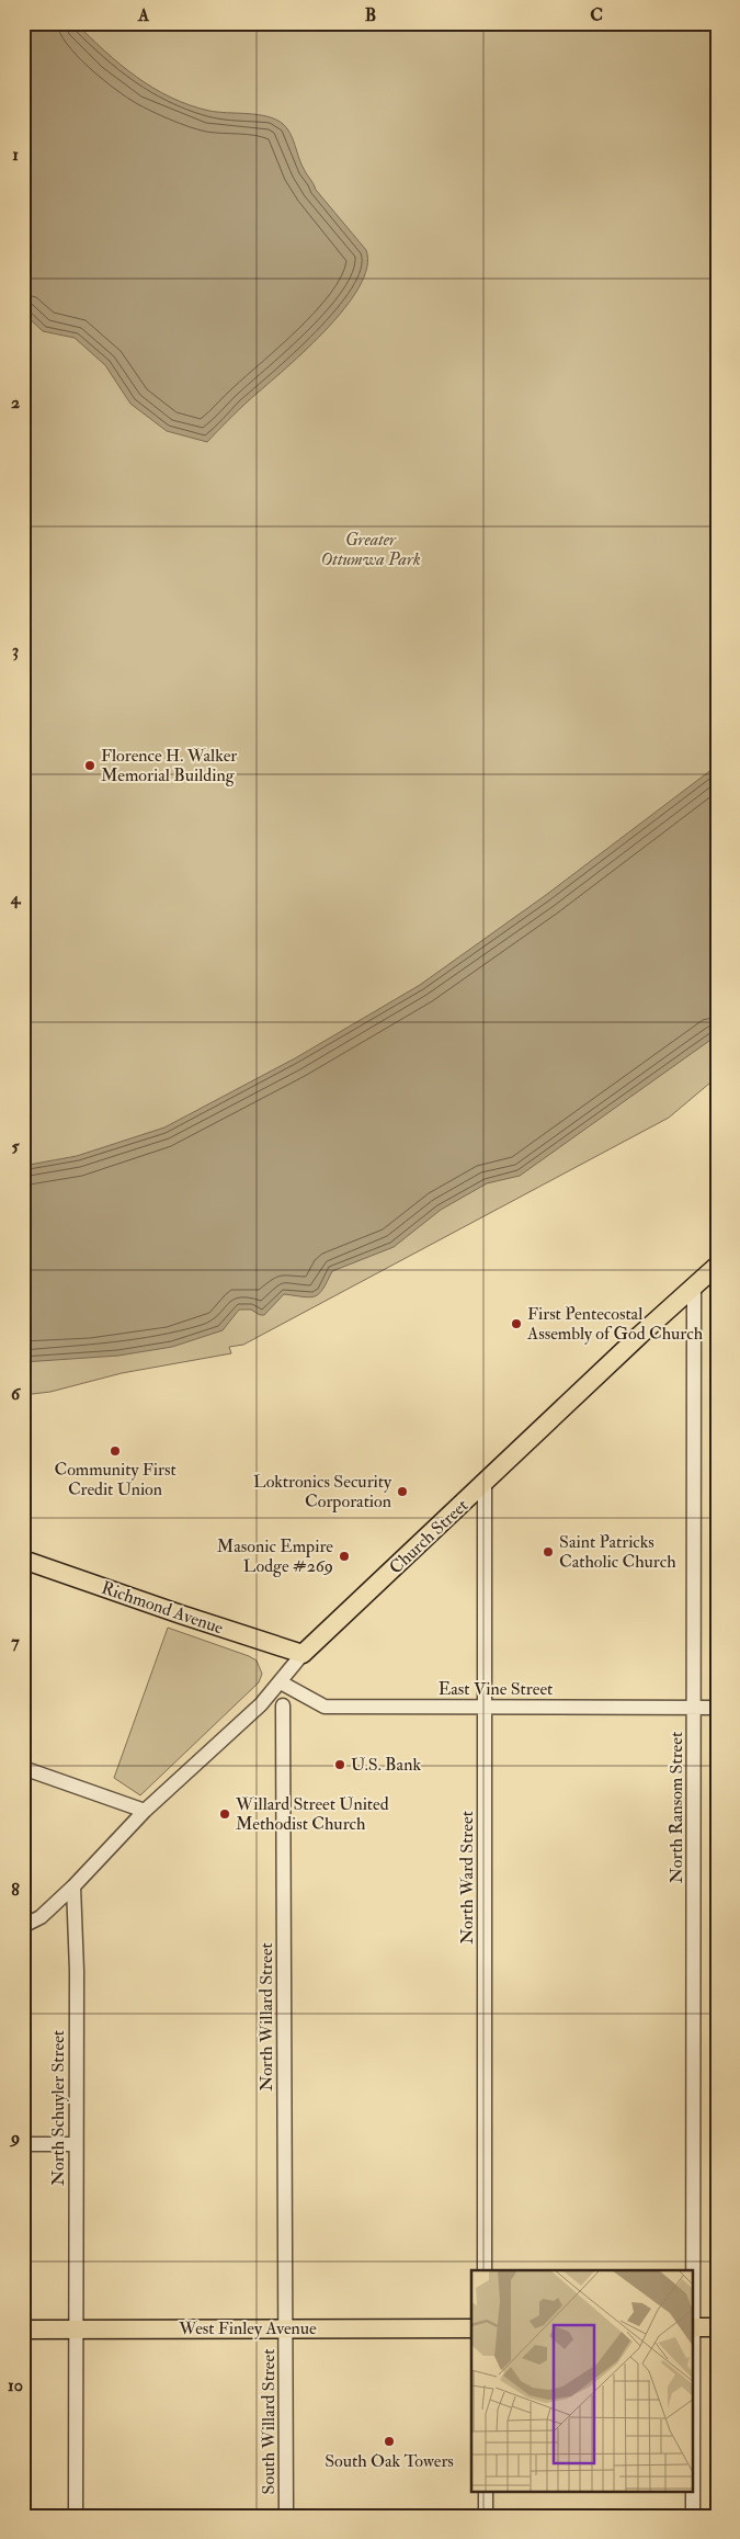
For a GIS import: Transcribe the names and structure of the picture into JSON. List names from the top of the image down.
{
  "streets": {
    "main road": ["Church Street", "Richmond Avenue", "West Finley Avenue"],
    "street": [
      "East Vine Street",
      "North Ransom Street",
      "North Ward Street",
      "North Willard Street",
      "North Schuyler Street",
      "South Willard Street"
    ]
  },
  "crossings": [
    ["Church Street", "Richmond Avenue"],
    ["Church Street", "East Vine Street"],
    ["Church Street", "North Ransom Street"],
    ["Church Street", "North Ward Street"],
    ["Church Street", "North Schuyler Street"],
    ["East Vine Street", "North Ransom Street"],
    ["East Vine Street", "North Ward Street"],
    ["North Willard Street", "West Finley Avenue"],
    ["North Willard Street", "South Willard Street"],
    ["North Schuyler Street", "West Finley Avenue"],
    ["West Finley Avenue", "South Willard Street"]
  ],
  "parks": ["Greater Ottumwa Park"],
  "places": [
    "Florence H. Walker Memorial Building",
    "First Pentecostal Assembly of God Church",
    "Community First Credit Union",
    "Loktronics Security Corporation",
    "Saint Patricks Catholic Church",
    "Masonic Empire Lodge #269",
    "U.S. Bank",
    "Willard Street United Methodist Church",
    "South Oak Towers"
  ],
  "grid": {
    "columns": ["A", "B", "C"],
    "rows": [
      "1",
      "2",
      "3",
      "4",
      "5",
      "6",
      "7",
      "8",
      "9",
      "10"
    ]
  }
}
